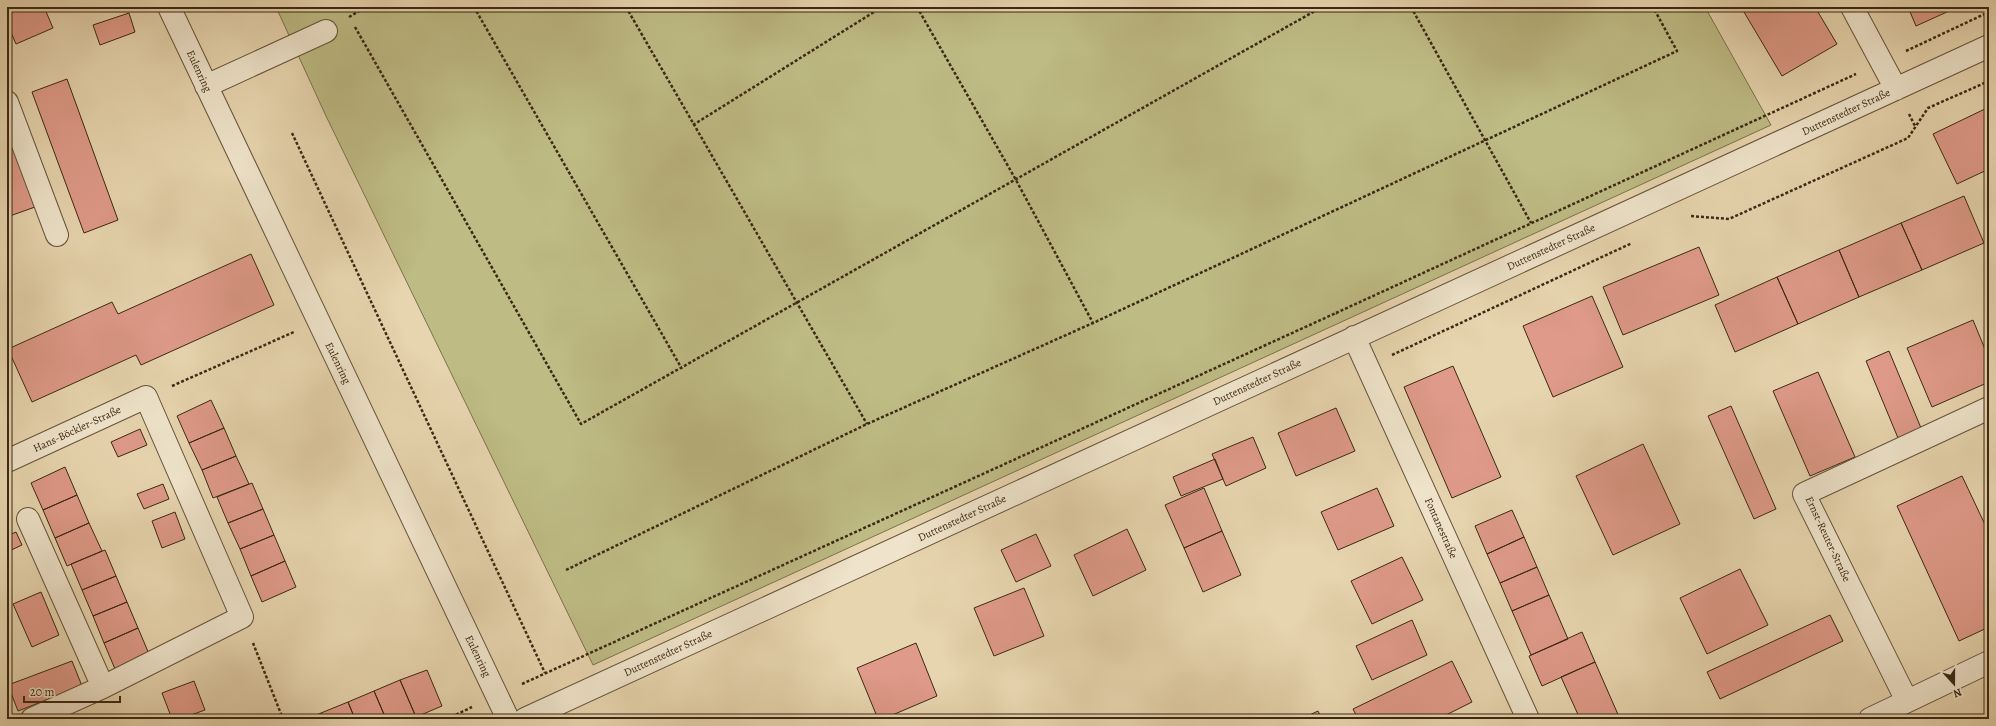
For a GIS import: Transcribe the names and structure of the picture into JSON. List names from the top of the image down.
{
  "streets": {
    "street": [
      "Eulenring",
      "Duttenstedter Straße",
      "Hans-Böckler-Straße",
      "Fontanestraße",
      "Ernst-Reuter-Straße"
    ]
  },
  "crossings": [
    ["Duttenstedter Straße", "Fontanestraße"]
  ],
  "scale_bar": "20 m",
  "north": "bottom"
}
